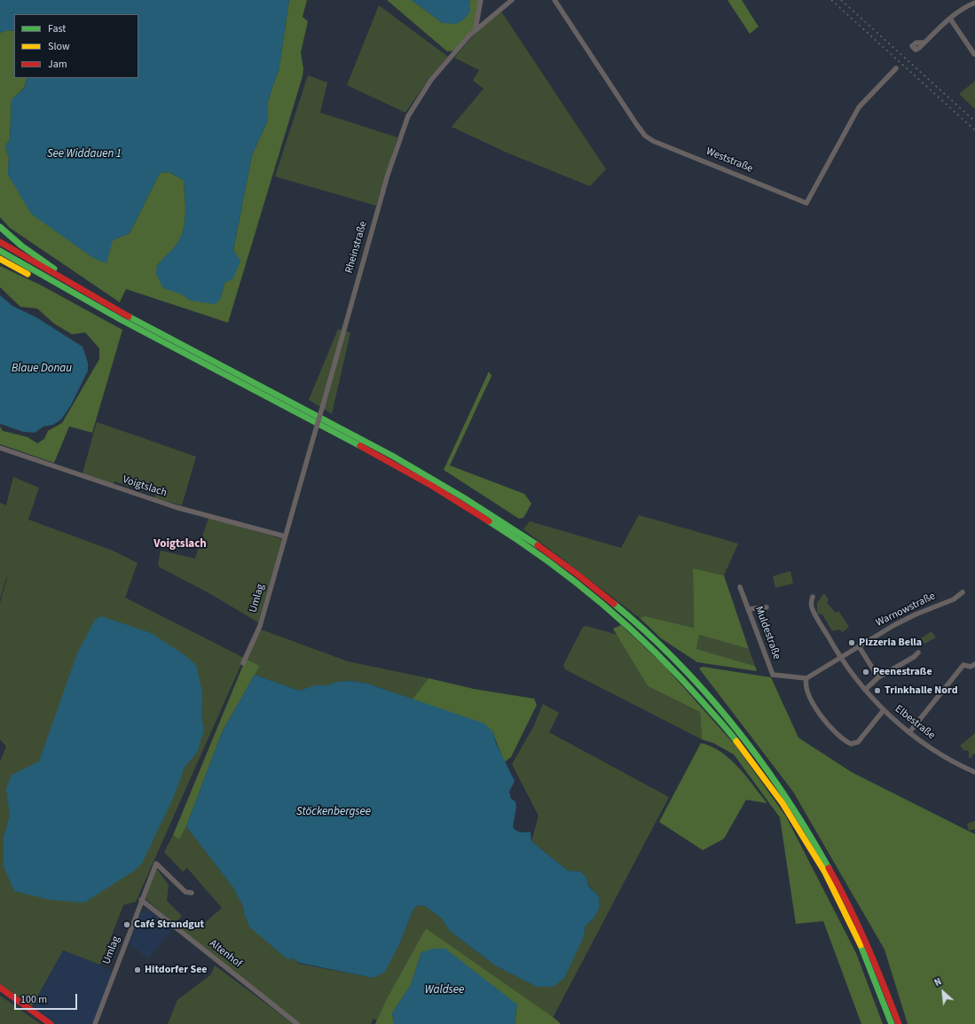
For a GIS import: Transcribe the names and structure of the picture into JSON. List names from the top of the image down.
{
  "streets": {
    "street": [
      "Weststraße",
      "Rheinstraße",
      "Voigtslach",
      "Umlag",
      "Warnowstraße",
      "Muldestraße",
      "Elbestraße",
      "Altenhof"
    ]
  },
  "crossings": [
    ["Rheinstraße", "Voigtslach"],
    ["Rheinstraße", "Umlag"],
    ["Voigtslach", "Umlag"],
    ["Umlag", "Altenhof"],
    ["Warnowstraße", "Elbestraße"]
  ],
  "districts": ["Voigtslach"],
  "water": [
    "See Widdauen 1",
    "Blaue Donau",
    "Stöckenbergsee",
    "Waldsee"
  ],
  "places": [
    "Pizzeria Bella",
    "Peenestraße",
    "Trinkhalle Nord",
    "Café Strandgut",
    "Hitdorfer See"
  ],
  "legend": ["Fast", "Slow", "Jam"],
  "scale_bar": "100 m",
  "north": "top left"
}
